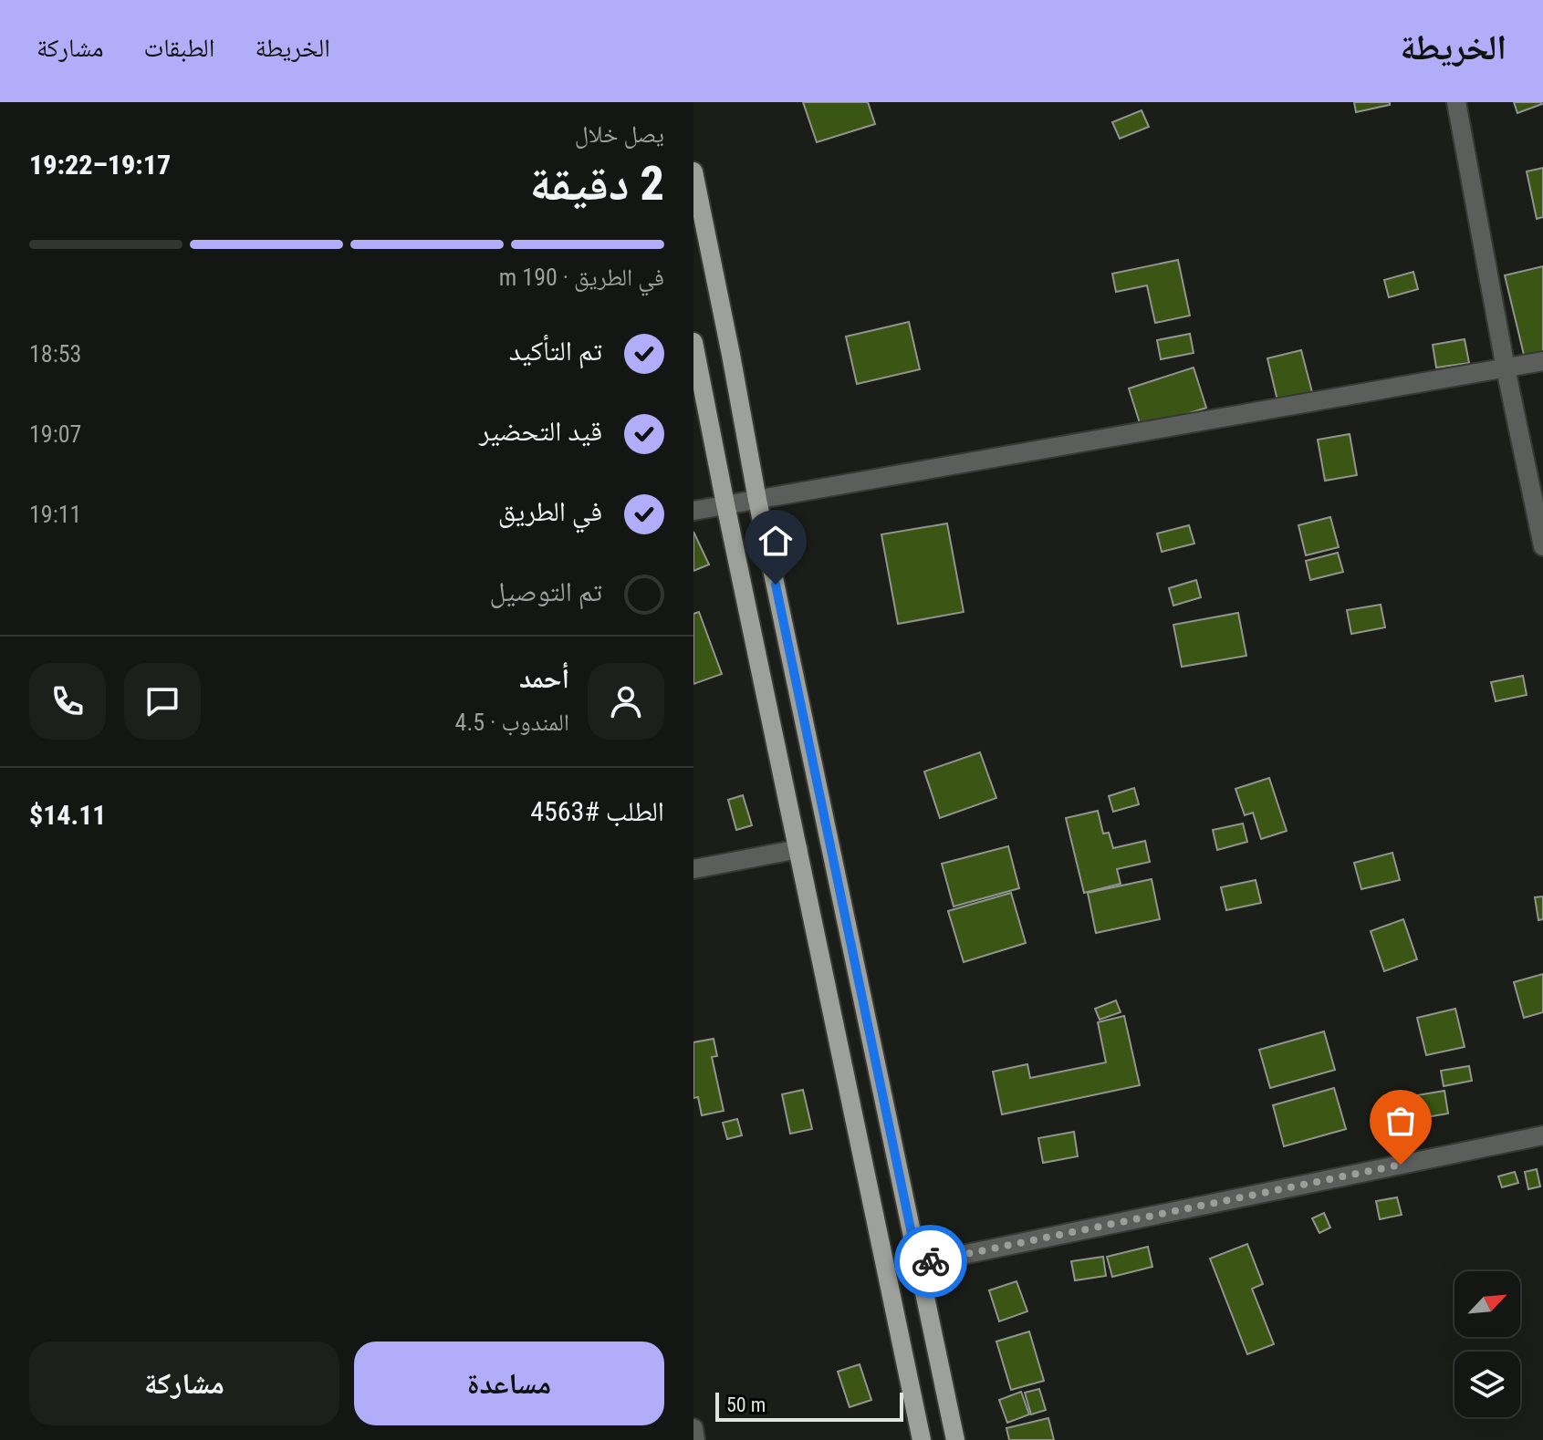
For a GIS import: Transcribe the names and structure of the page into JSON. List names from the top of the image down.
{
  "scale_bar": "50 m",
  "north": "top right",
  "page": {
    "header": "الخريطة",
    "nav": ["الخريطة", "الطبقات", "مشاركة"],
    "heading": ["2 دقيقة", "يصل خلال", "19:17–19:22"],
    "panel": [
      "أحمد",
      "المندوب · 4.5",
      "الطلب #4563",
      "$14.11"
    ],
    "bar": "في الطريق · 190 m",
    "list": [
      ["تم التأكيد", "18:53"],
      ["قيد التحضير", "19:07"],
      ["في الطريق", "19:11"],
      "تم التوصيل"
    ],
    "buttons": ["مساعدة", "مشاركة"],
    "scale": "50 m"
  }
}
